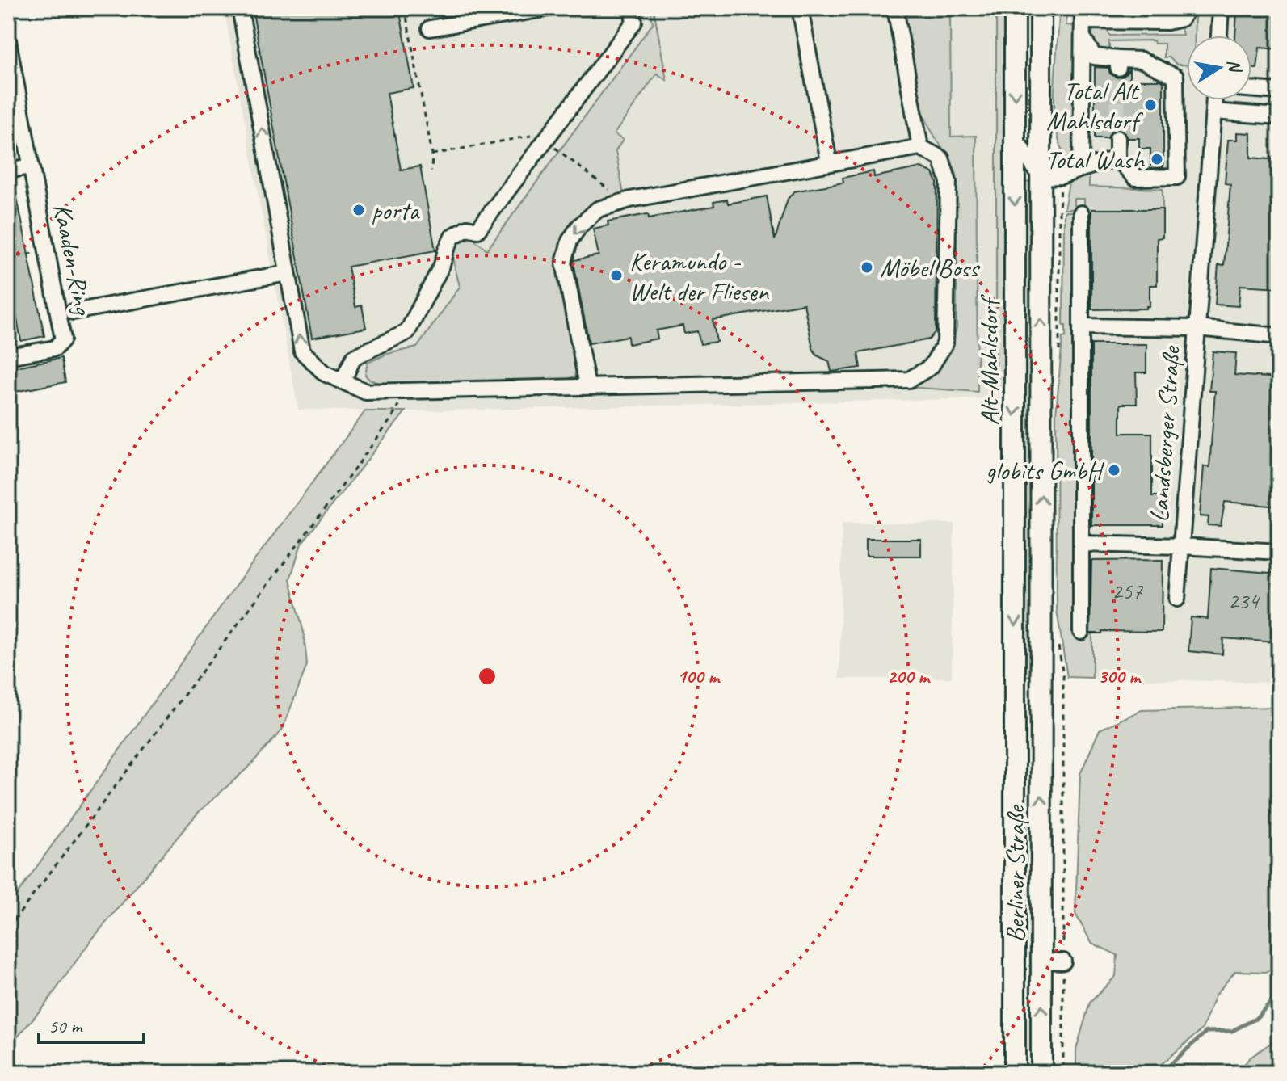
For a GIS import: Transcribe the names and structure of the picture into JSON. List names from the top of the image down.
{
  "streets": {
    "main road": ["Alt-Mahlsdorf", "Berliner Straße"],
    "lane": ["Kaaden-Ring", "Landsberger Straße"]
  },
  "crossings": [
    ["Alt-Mahlsdorf", "Berliner Straße"]
  ],
  "places": [
    "Total Alt Mahlsdorf",
    "Total Wash",
    "porta",
    "Möbel Boss",
    "Keramundo - Welt der Fliesen",
    "globits GmbH"
  ],
  "house_numbers": ["257", "234"],
  "scale_bar": "50 m",
  "north": "right",
  "rings": ["100 m", "200 m", "300 m"]
}
